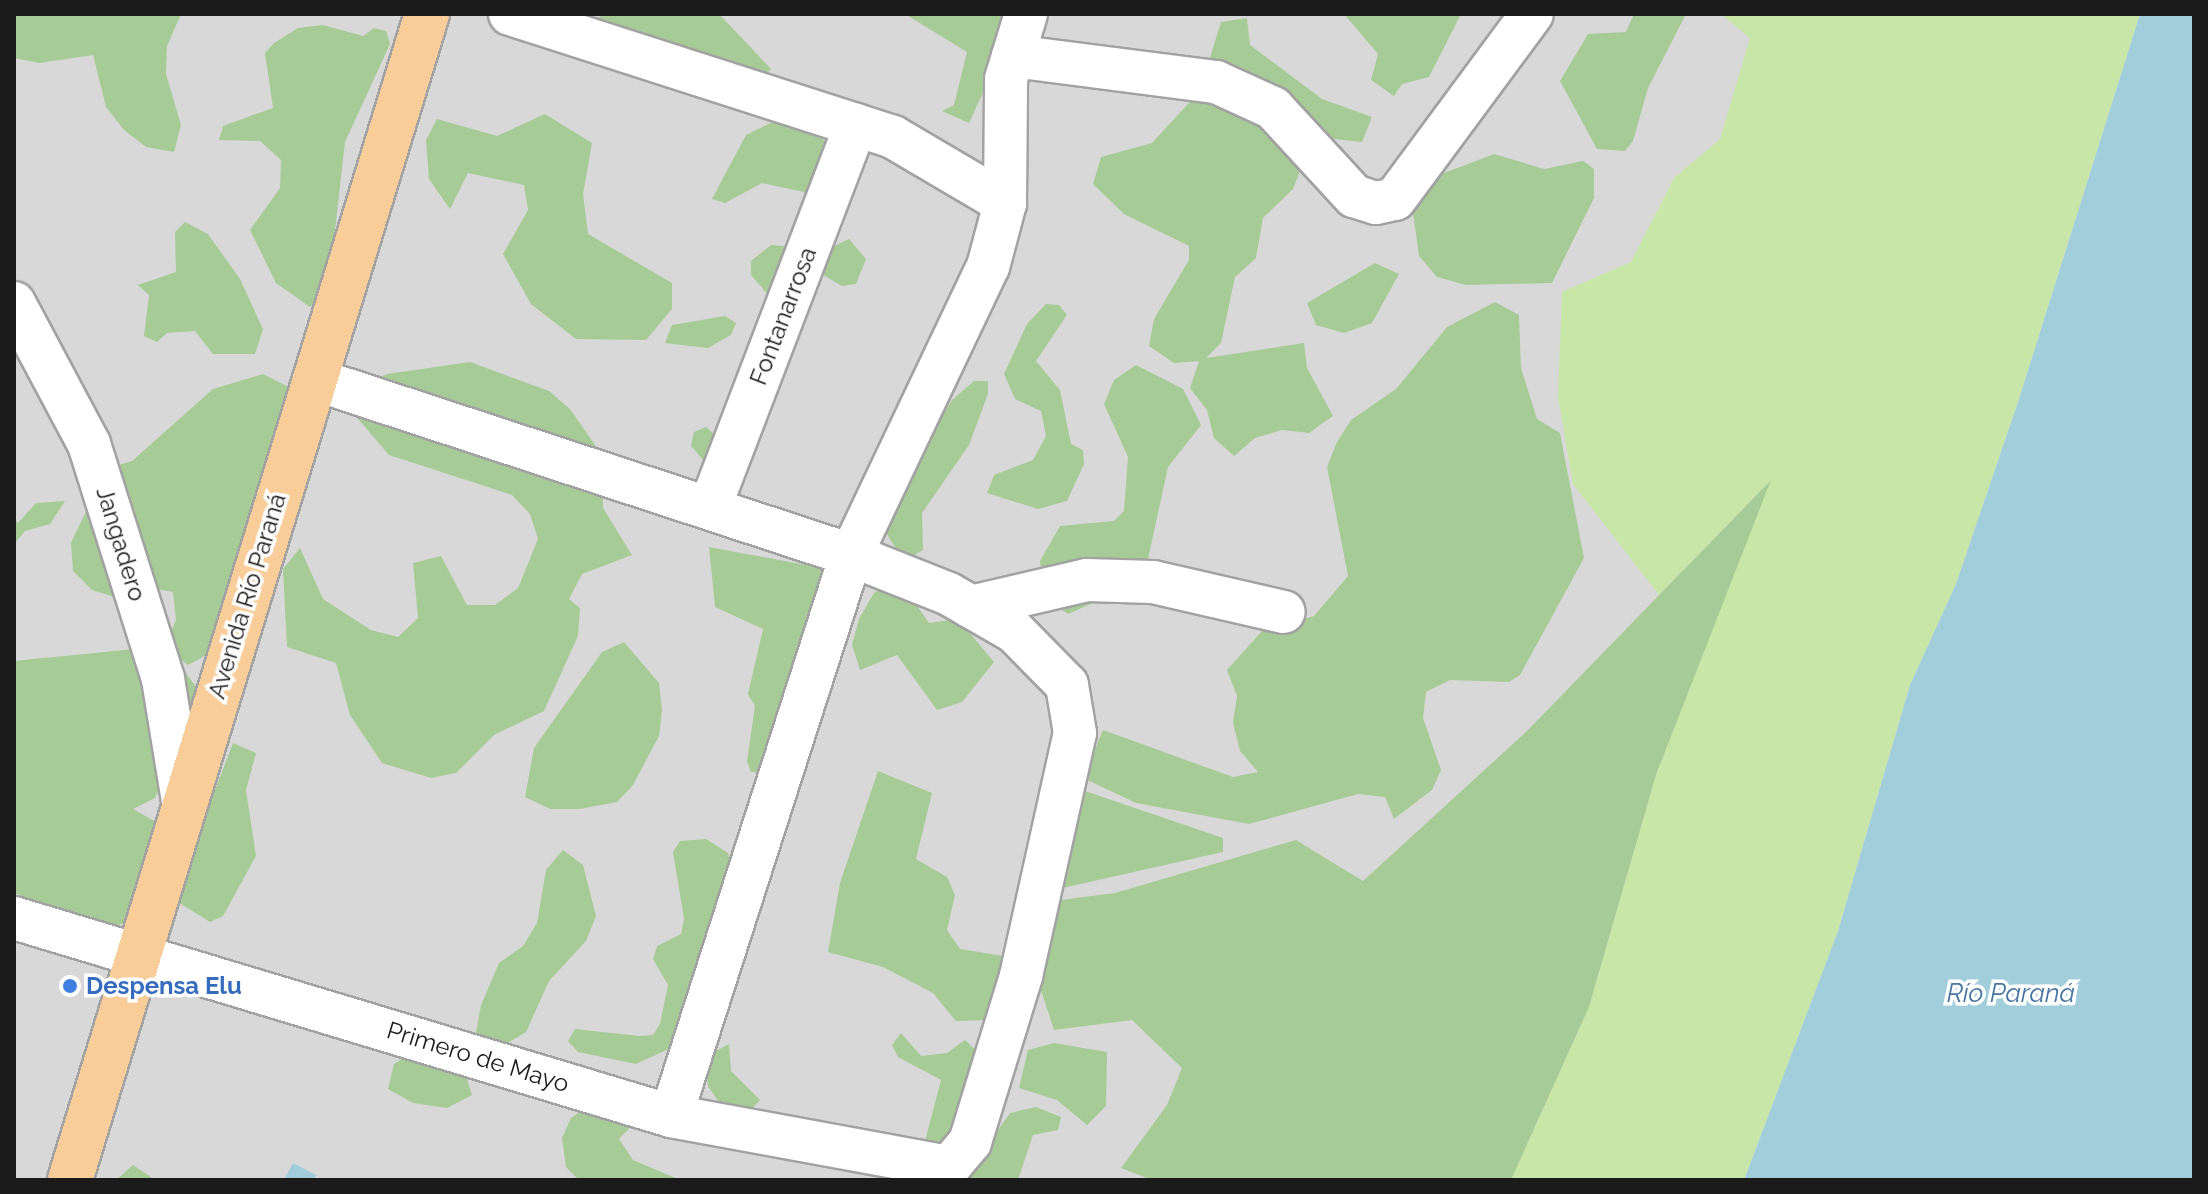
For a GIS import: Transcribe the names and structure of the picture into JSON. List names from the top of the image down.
{
  "streets": {
    "main road": ["Avenida Río Paraná"],
    "street": ["Fontanarrosa", "Jangadero", "Primero de Mayo"]
  },
  "crossings": [
    ["Jangadero", "Avenida Río Paraná"],
    ["Avenida Río Paraná", "Primero de Mayo"]
  ],
  "water": ["Río Paraná"],
  "places": ["Despensa Elu"]
}
